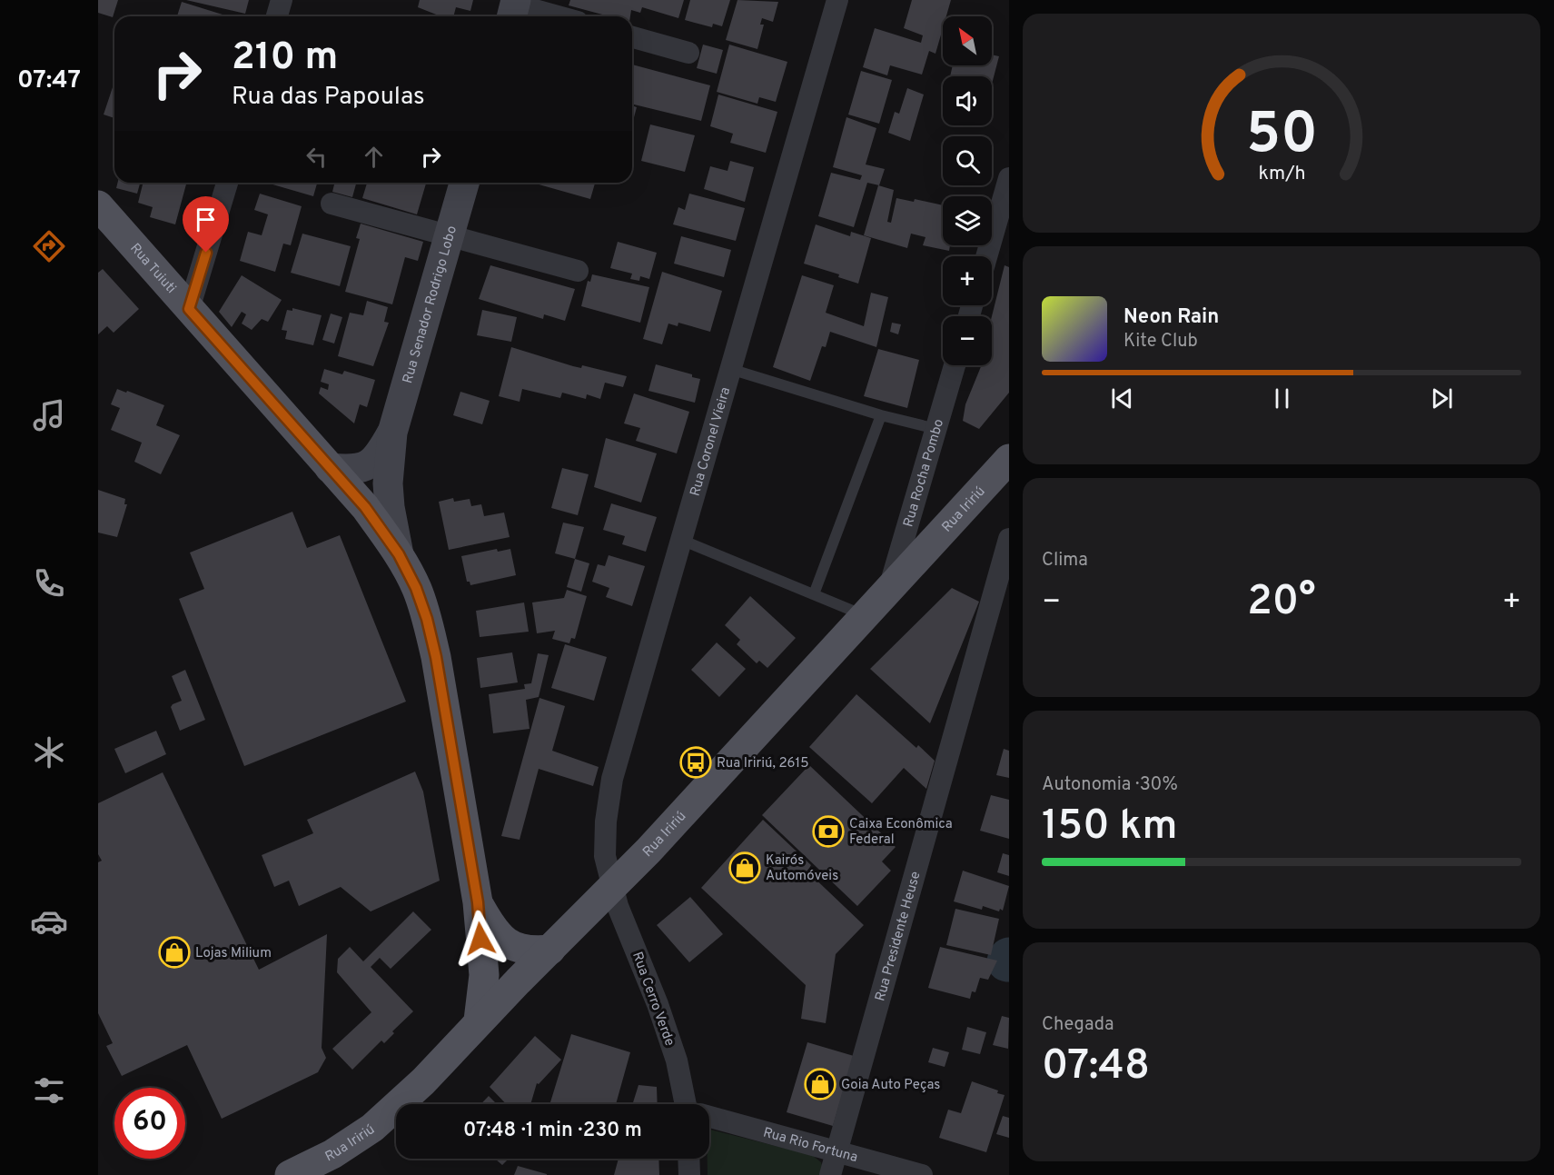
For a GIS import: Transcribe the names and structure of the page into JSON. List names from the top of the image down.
{
  "streets": {
    "main road": ["Rua Tuiuti", "Rua Iririú"],
    "street": [
      "Rua Senador Rodrigo Lobo",
      "Rua Coronel Vieira",
      "Rua Rocha Pombo",
      "Rua Presidente Heuse",
      "Rua Cerro Verde",
      "Rua Rio Fortuna"
    ]
  },
  "crossings": [
    ["Rua Tuiuti", "Rua Senador Rodrigo Lobo"],
    ["Rua Tuiuti", "Rua Iririú"],
    ["Rua Coronel Vieira", "Rua Iririú"],
    ["Rua Coronel Vieira", "Rua Cerro Verde"],
    ["Rua Rocha Pombo", "Rua Iririú"],
    ["Rua Iririú", "Rua Cerro Verde"],
    ["Rua Presidente Heuse", "Rua Rio Fortuna"]
  ],
  "places": {
    "bus stop": ["Rua Iririú, 2615"],
    "bank": ["Caixa Econômica Federal"],
    "shop": ["Kairós Automóveis", "Lojas Milium", "Goia Auto Peças"]
  },
  "north": "top left",
  "page": {
    "tabs": "07:47",
    "map_buttons": ["+", "−"],
    "turn": ["210 m", "Rua das Papoulas"],
    "song": ["Neon Rain", "Kite Club"],
    "tile": [
      "Clima",
      ["Autonomia · 30%", "150 km"],
      ["Chegada", "07:48"]
    ],
    "heat": ["−", "20°", "+"],
    "limit": "60",
    "trip": "07:48 · 1 min · 230 m",
    "gauge": ["50", "km/h"]
  }
}
